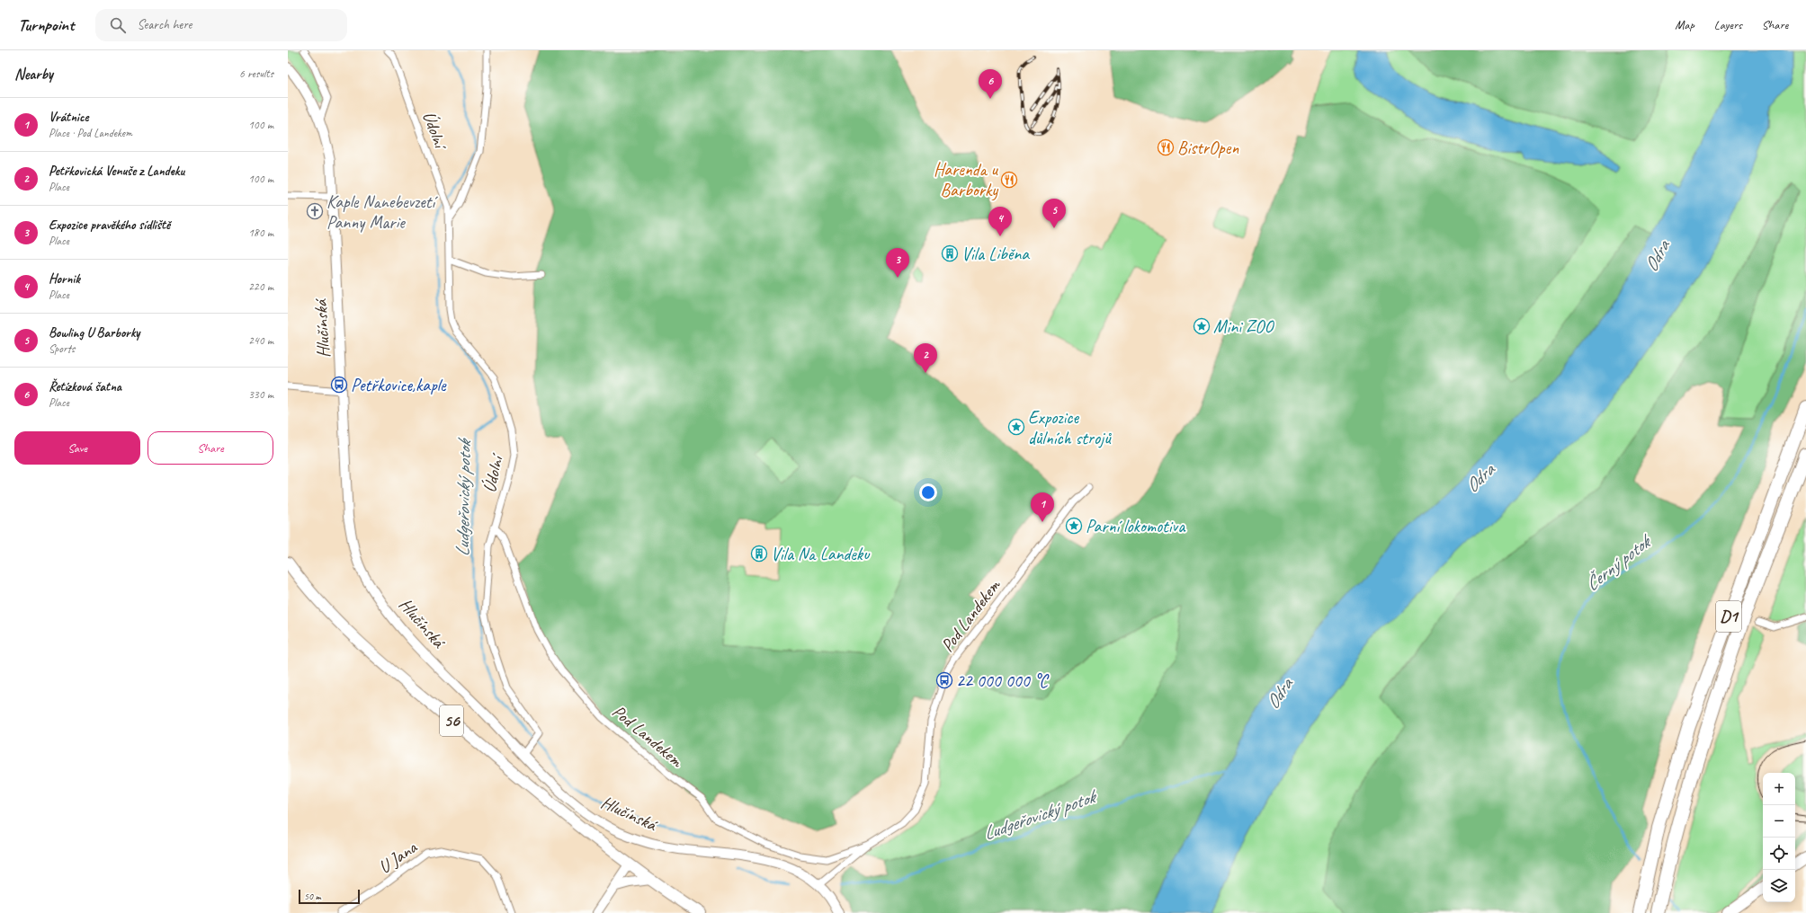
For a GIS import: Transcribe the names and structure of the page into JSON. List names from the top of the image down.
{
  "streets": {
    "highway": ["D1"],
    "main road": ["56"],
    "street": [
      "Údolní",
      "Hlučínská",
      "Pod Landekem",
      "U Jana"
    ]
  },
  "crossings": [
    ["Údolní", "Hlučínská"],
    ["Údolní", "Pod Landekem"],
    ["Hlučínská", "Pod Landekem"]
  ],
  "water": ["Odra", "Ludgeřovický potok", "Černý potok"],
  "places": {
    "restaurant": ["BistrOpen", "Harenda u Barborky"],
    "church": ["Kaple Nanebevzetí Panny Marie"],
    "building": ["Vila Liběna", "Vila Na Landeku"],
    "place": ["Mini ZOO", "Expozice důlních strojů", "Parní lokomotiva"],
    "bus stop": ["Petřkovice,kaple", "22 000 000 °C"]
  },
  "scale_bar": "50 m",
  "page": {
    "header": "Turnpoint",
    "search": "Search here",
    "nav": ["Map", "Layers", "Share"],
    "heading": ["Nearby", "6 results"],
    "pins": [
      "6",
      "5",
      "4",
      "3",
      "2",
      "1"
    ],
    "list": [
      {
        "mark": "1",
        "name": "Vrátnice",
        "note": "Place · Pod Landekem",
        "value": "100 m"
      },
      {
        "mark": "2",
        "name": "Petřkovická Venuše z Landeku",
        "note": "Place",
        "value": "100 m"
      },
      {
        "mark": "3",
        "name": "Expozice pravěkého sídliště",
        "note": "Place",
        "value": "180 m"
      },
      {
        "mark": "4",
        "name": "Hornik",
        "note": "Place",
        "value": "220 m"
      },
      {
        "mark": "5",
        "name": "Bowling U Barborky",
        "note": "Sports",
        "value": "240 m"
      },
      {
        "mark": "6",
        "name": "Řetízková šatna",
        "note": "Place",
        "value": "330 m"
      }
    ],
    "buttons": ["Save", "Share"],
    "map_buttons": ["+", "−"],
    "scale": "50 m"
  }
}
